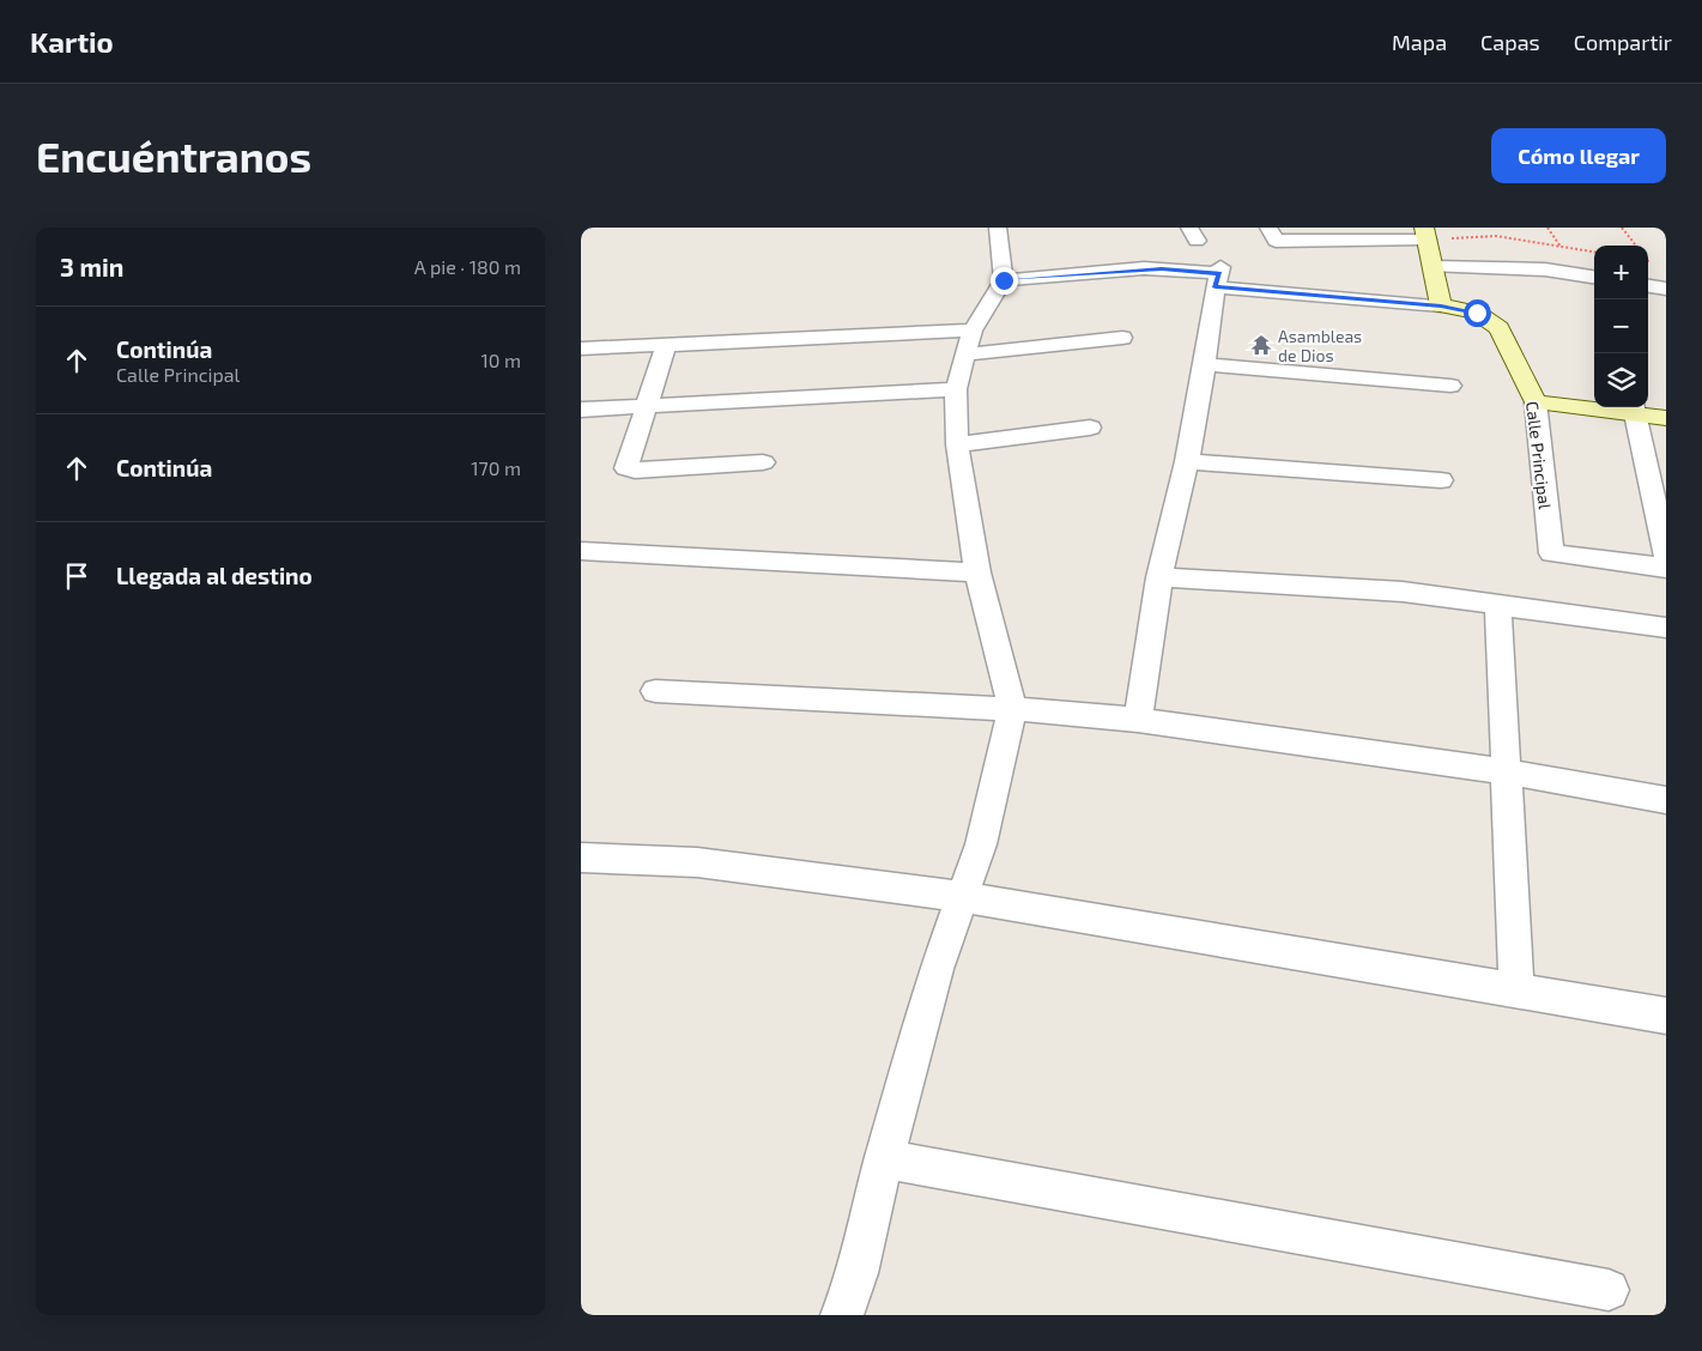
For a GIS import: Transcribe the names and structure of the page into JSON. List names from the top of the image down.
{
  "streets": {
    "street": ["Calle Principal"]
  },
  "places": {
    "temple": ["Asambleas de Dios"]
  },
  "page": {
    "header": "Kartio",
    "nav": ["Mapa", "Capas", "Compartir"],
    "buttons": "Cómo llegar",
    "title": "Encuéntranos",
    "heading": ["3 min", "A pie · 180 m"],
    "map_buttons": ["+", "−"],
    "list": [
      ["Continúa", "Calle Principal", "10 m"],
      ["Continúa", "170 m"],
      "Llegada al destino"
    ]
  }
}
